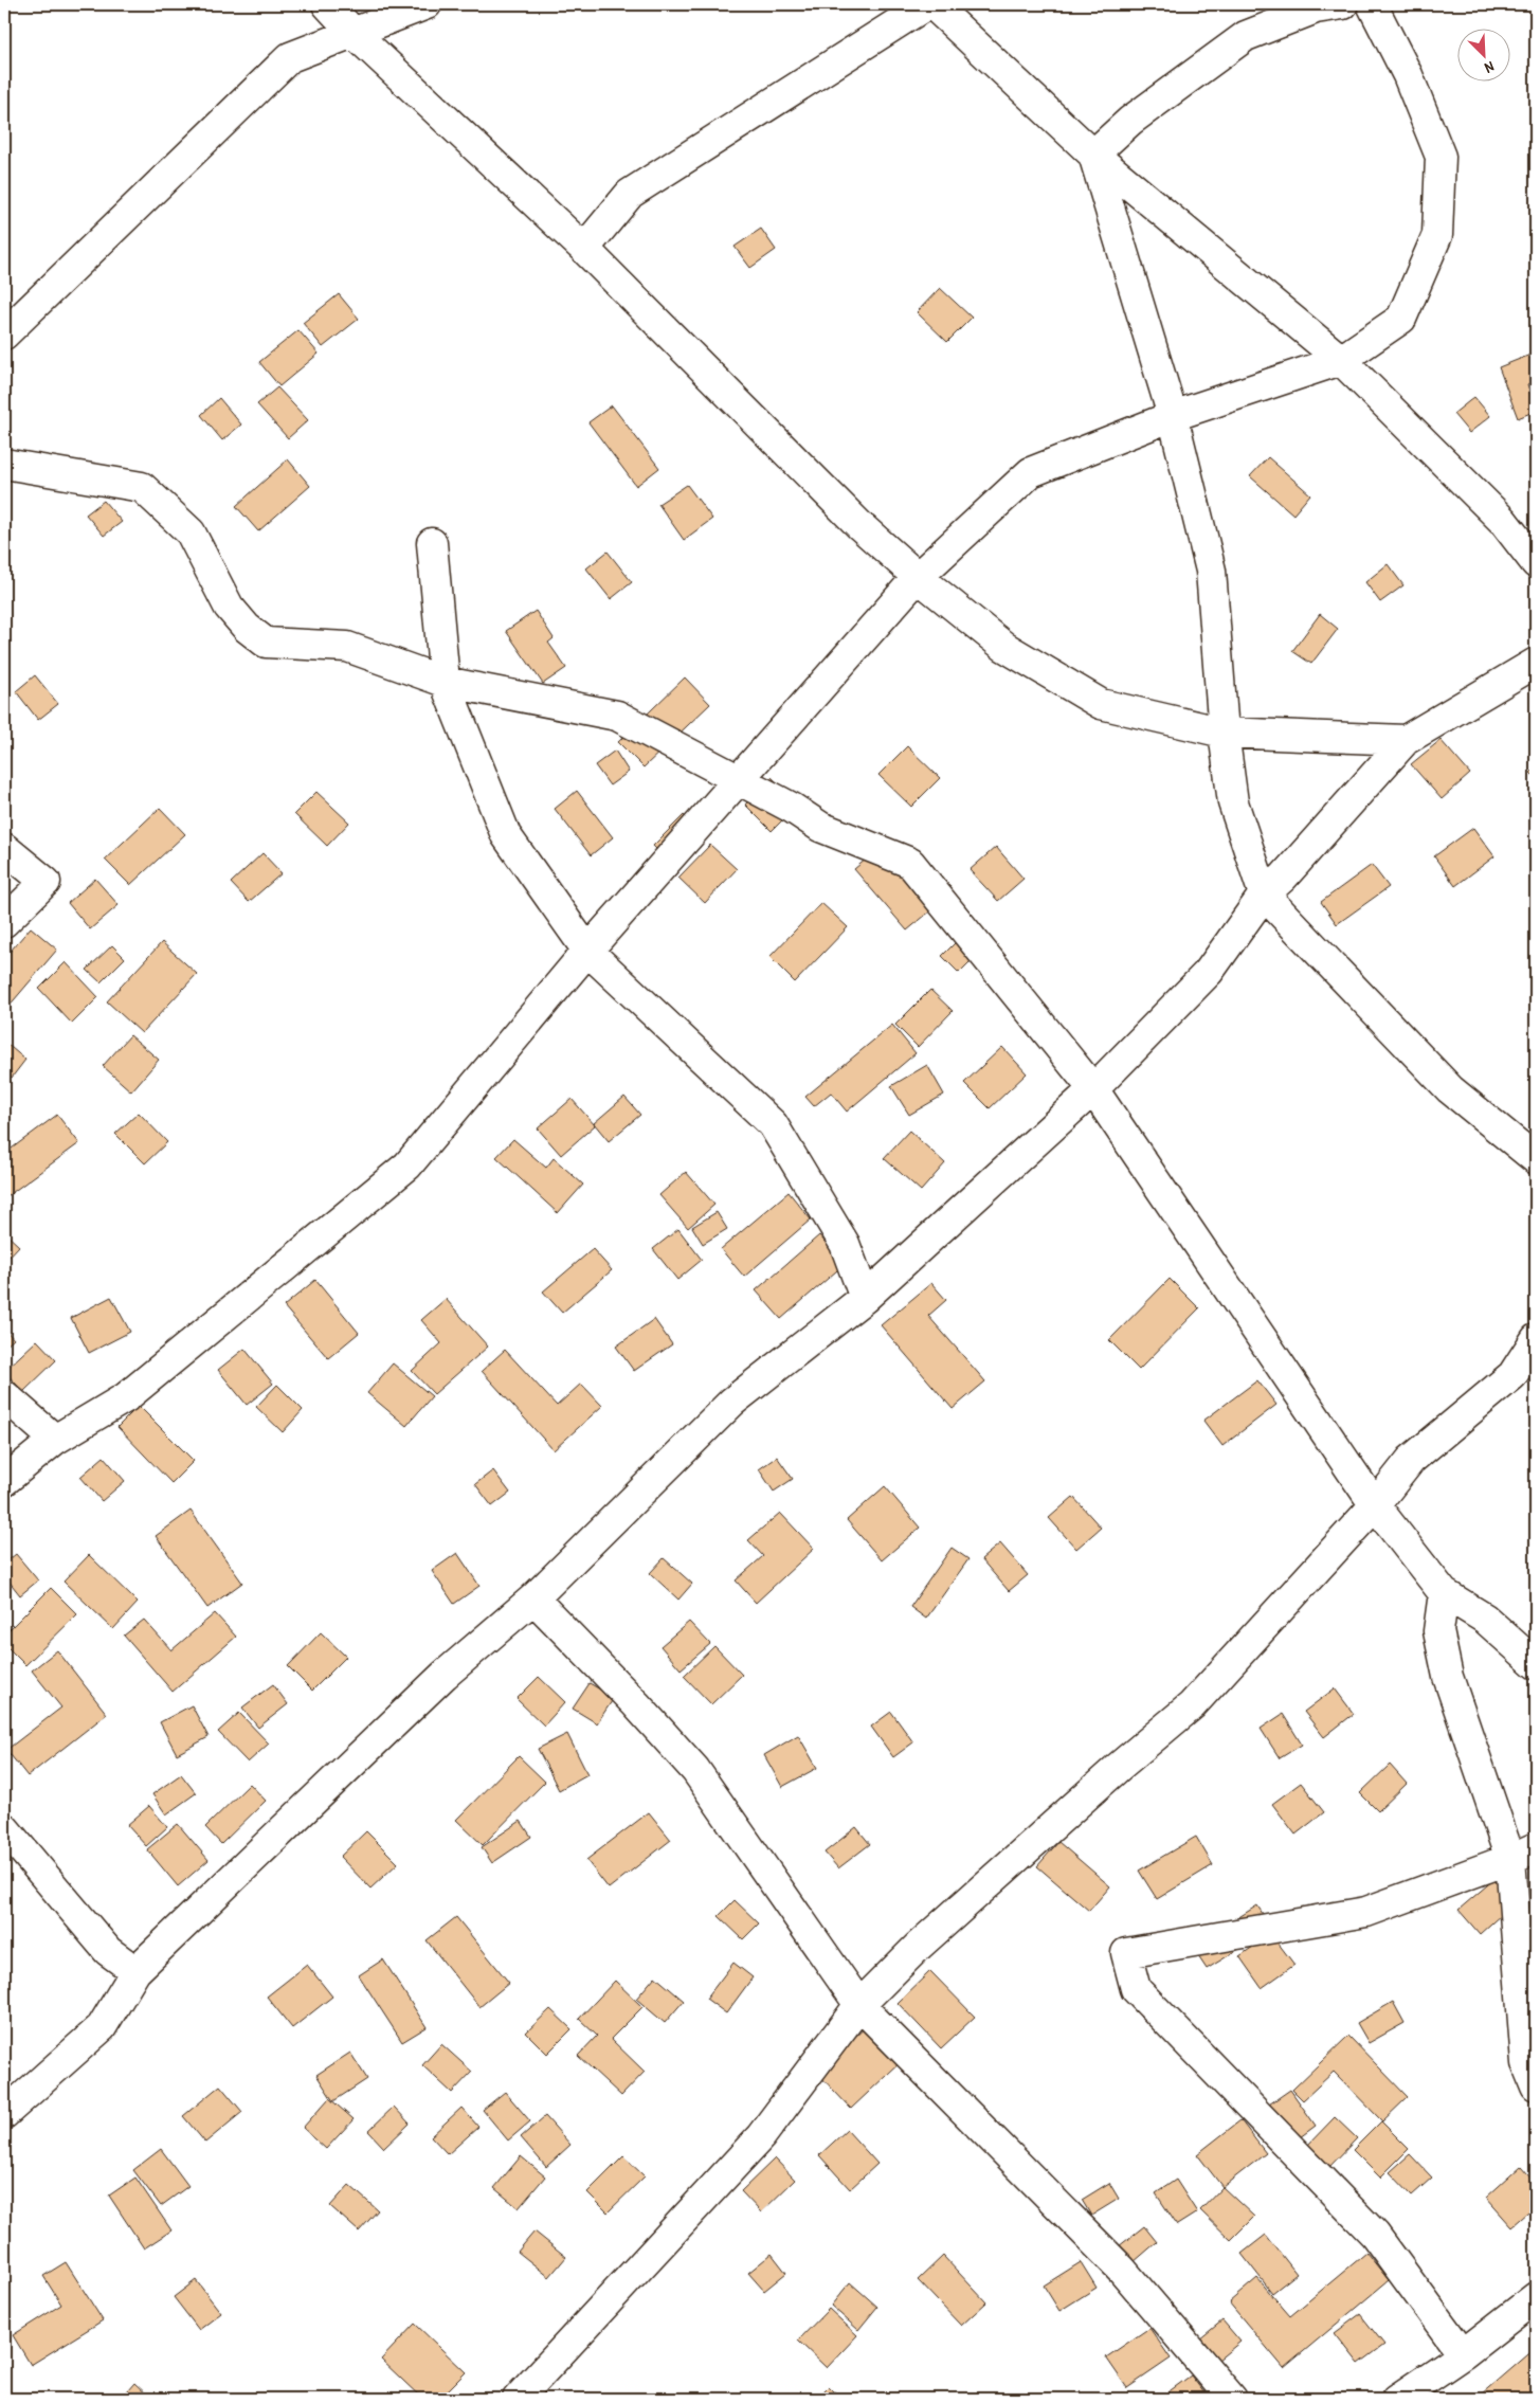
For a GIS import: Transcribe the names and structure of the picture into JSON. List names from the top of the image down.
{
  "north": "bottom right"
}
